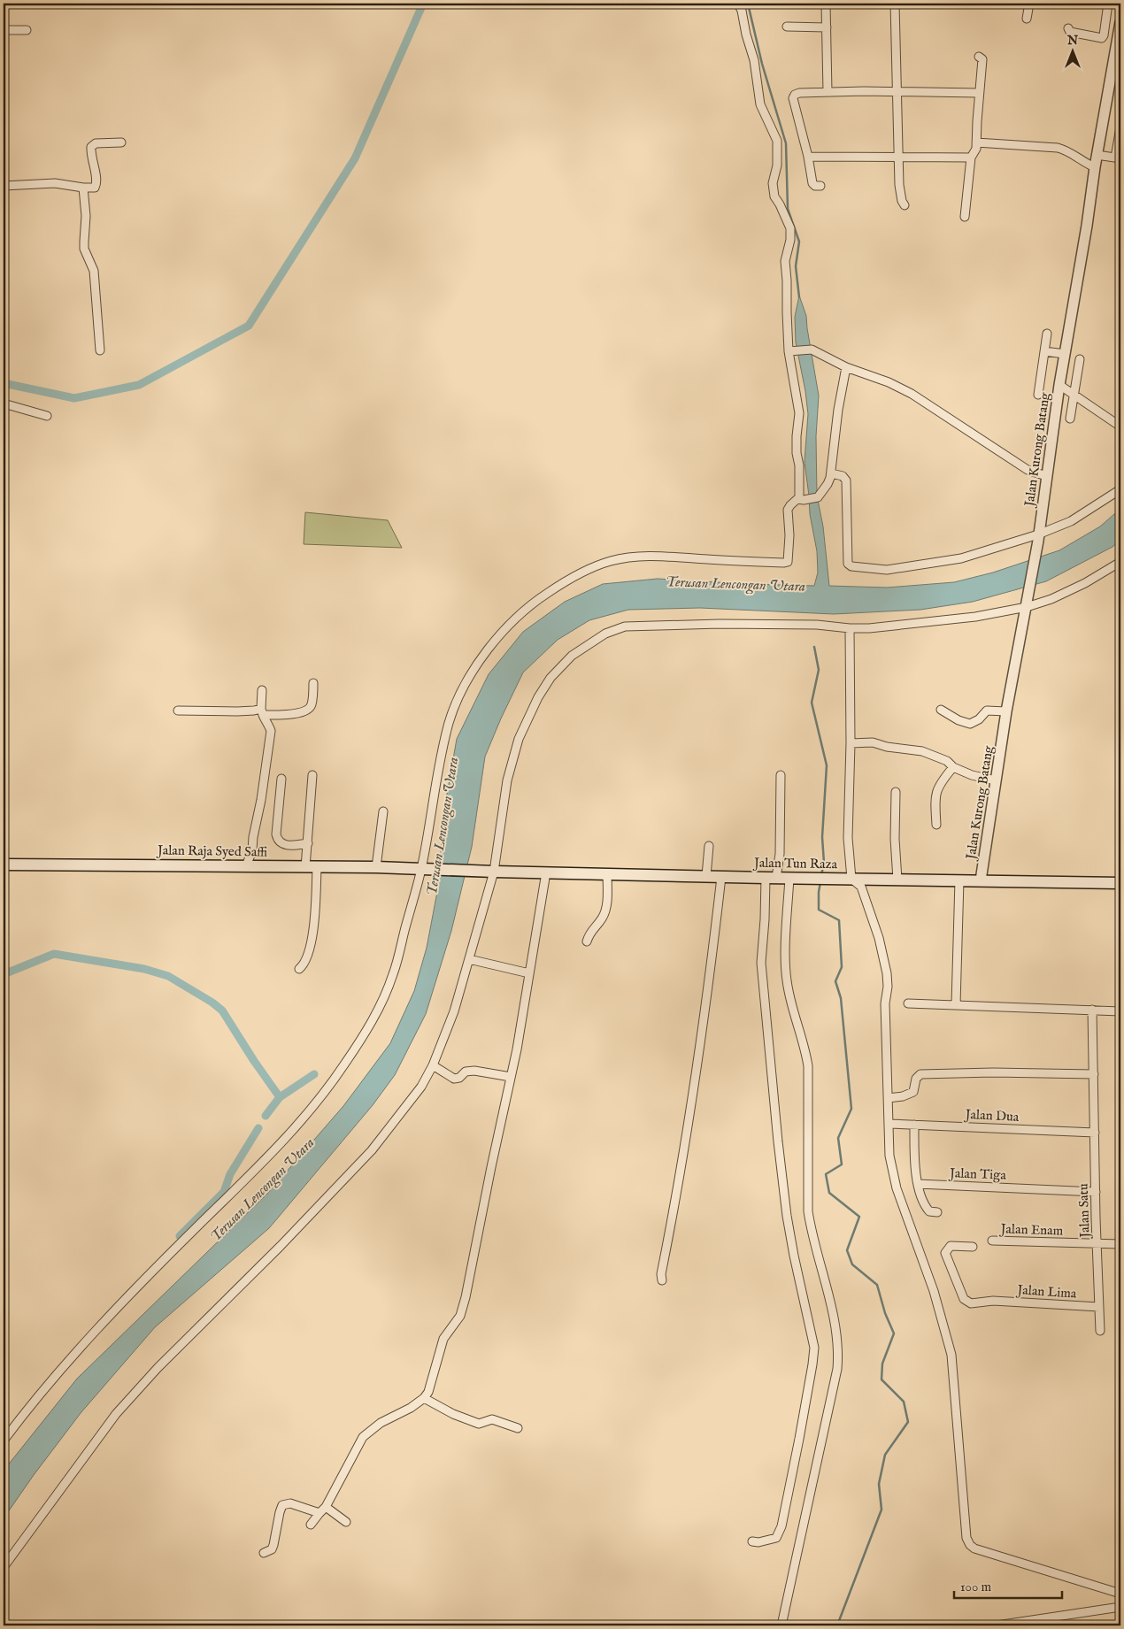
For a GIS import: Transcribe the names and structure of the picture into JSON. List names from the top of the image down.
{
  "streets": {
    "main road": ["Jalan Raja Syed Saffi", "Jalan Tun Raza"],
    "street": [
      "Jalan Kurong Batang",
      "Jalan Dua",
      "Jalan Tiga",
      "Jalan Satu",
      "Jalan Enam",
      "Jalan Lima"
    ]
  },
  "crossings": [
    ["Jalan Kurong Batang", "Jalan Tun Raza"],
    ["Jalan Raja Syed Saffi", "Jalan Tun Raza"],
    ["Jalan Dua", "Jalan Satu"],
    ["Jalan Tiga", "Jalan Satu"],
    ["Jalan Satu", "Jalan Enam"],
    ["Jalan Satu", "Jalan Lima"]
  ],
  "water": ["Terusan Lencongan Utara"],
  "scale_bar": "100 m",
  "north": "top"
}
